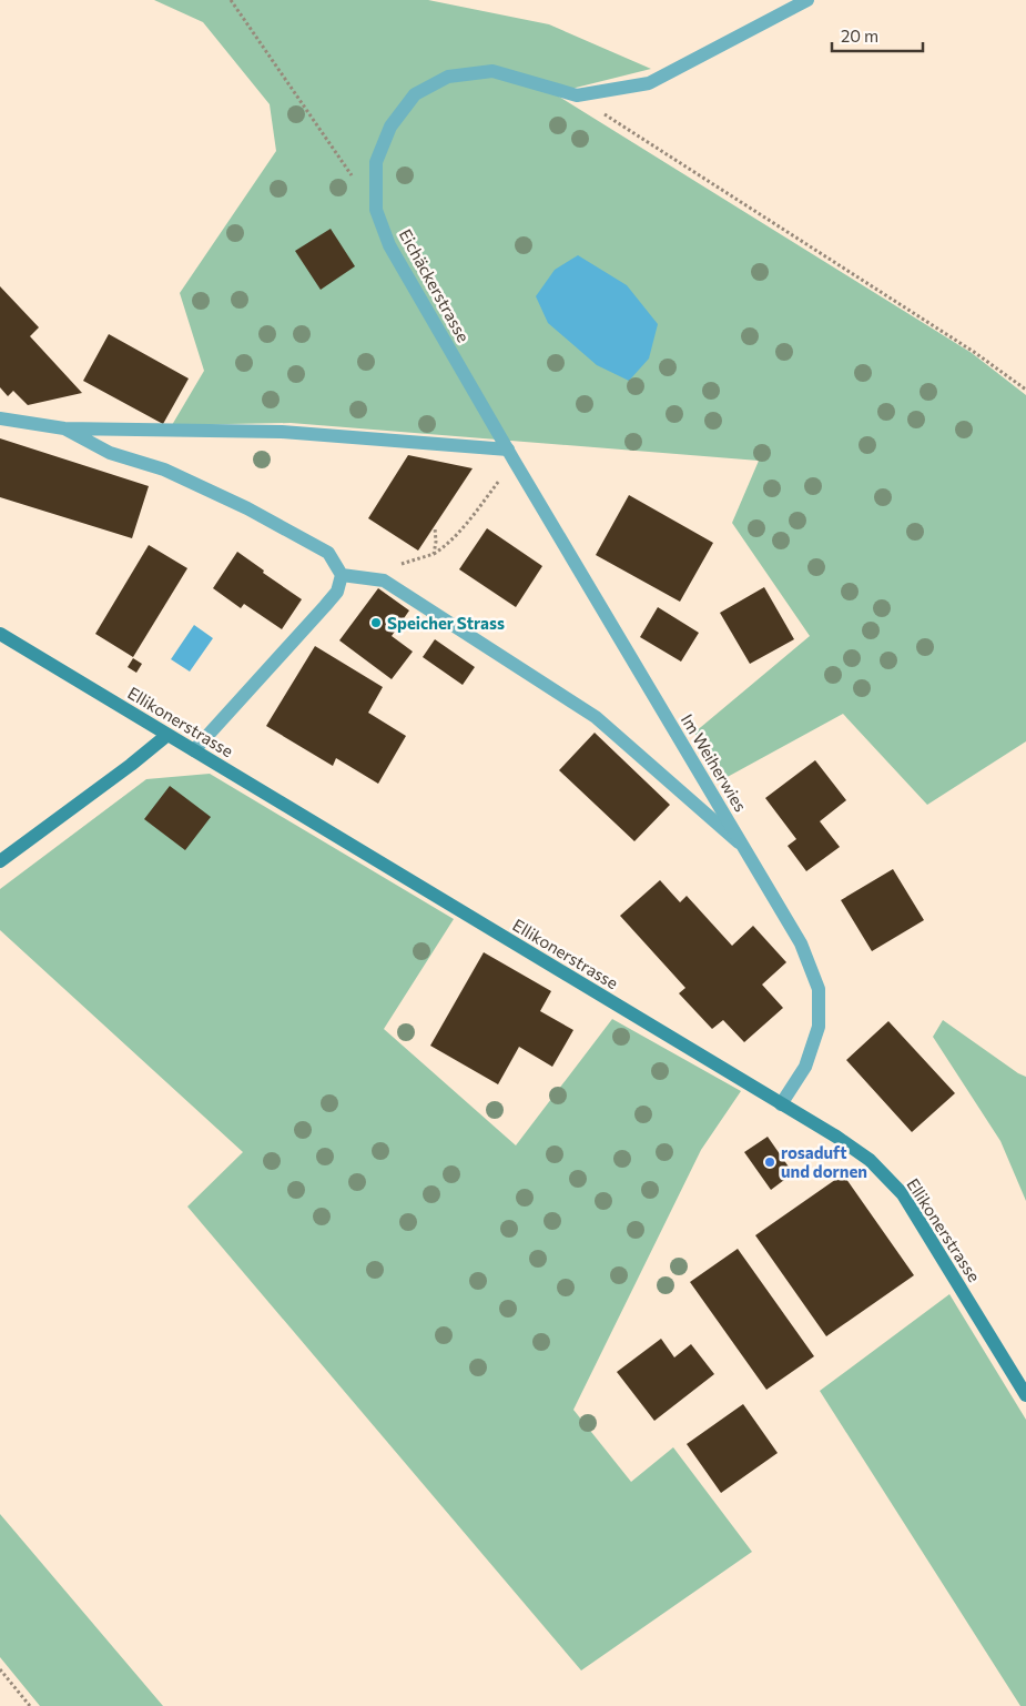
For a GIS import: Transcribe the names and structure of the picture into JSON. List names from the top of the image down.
{
  "streets": {
    "street": ["Eichäckerstrasse", "Ellikonerstrasse", "Im Weiherwies"]
  },
  "crossings": [
    ["Eichäckerstrasse", "Im Weiherwies"],
    ["Ellikonerstrasse", "Im Weiherwies"]
  ],
  "places": ["Speicher Strass", "rosaduft und dornen"],
  "scale_bar": "20 m"
}
